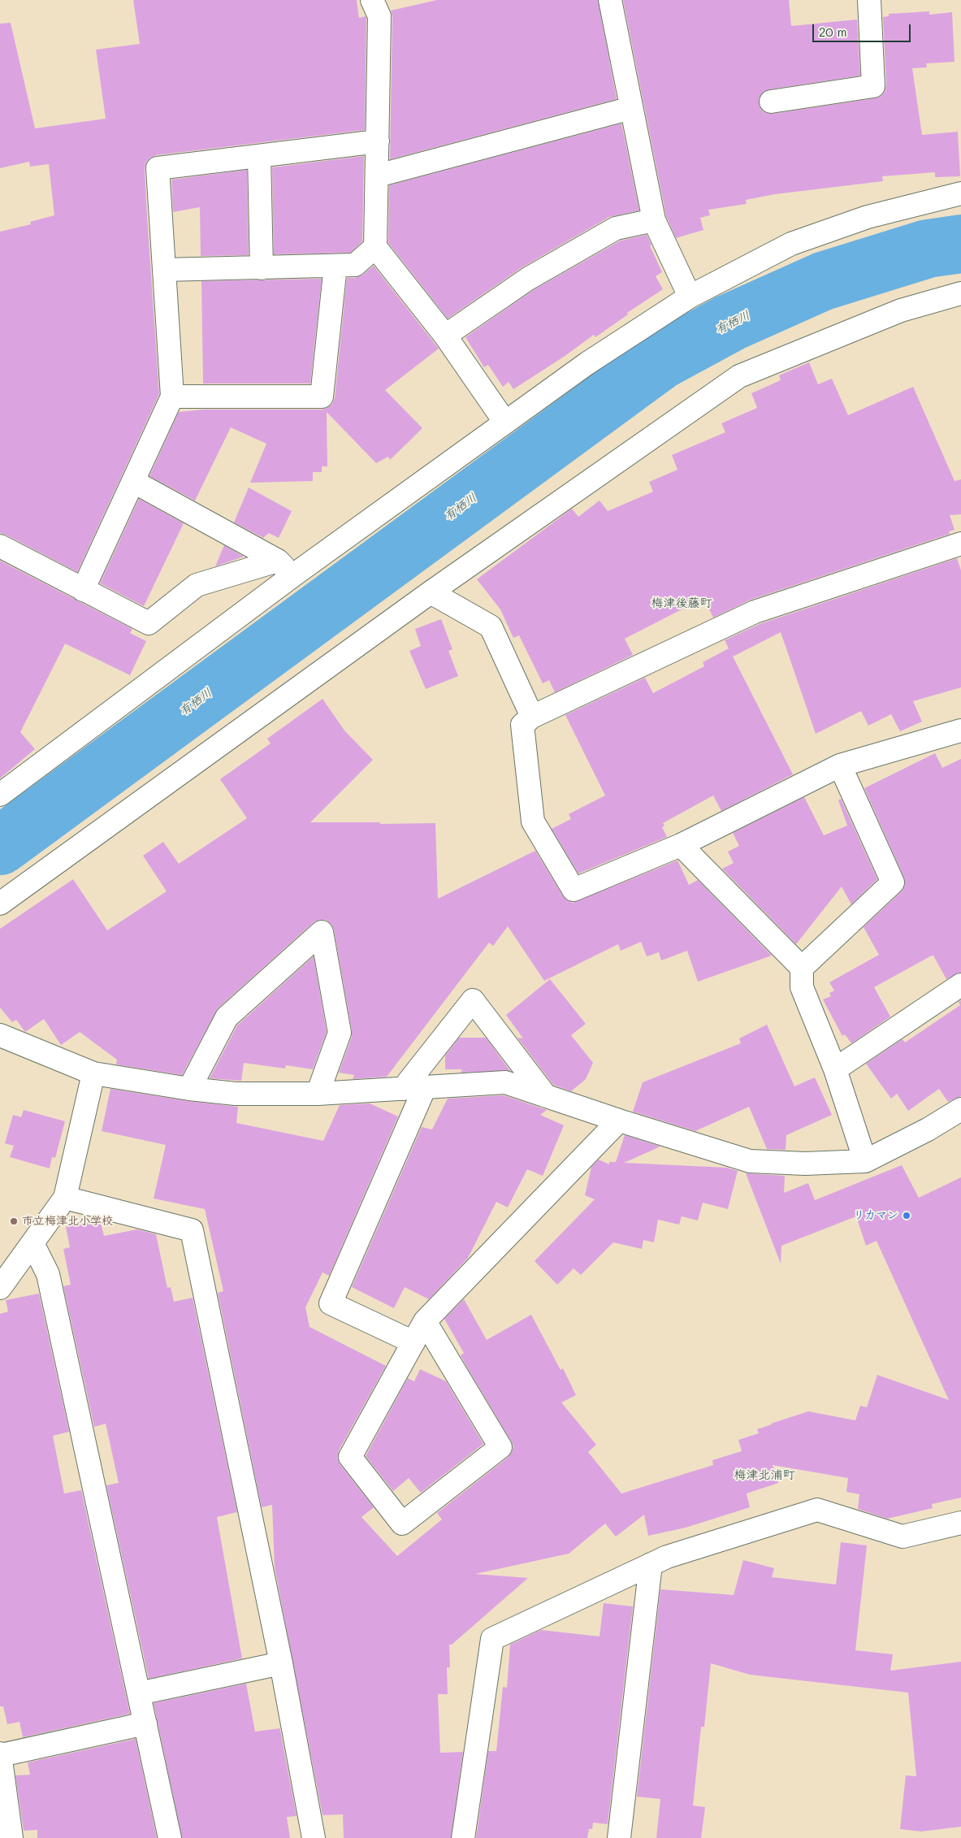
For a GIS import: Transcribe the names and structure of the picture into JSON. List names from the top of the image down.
{
  "districts": ["梅津後藤町", "梅津北浦町"],
  "water": ["有栖川"],
  "places": ["リカマン", "市立梅津北小学校"],
  "scale_bar": "20 m"
}
